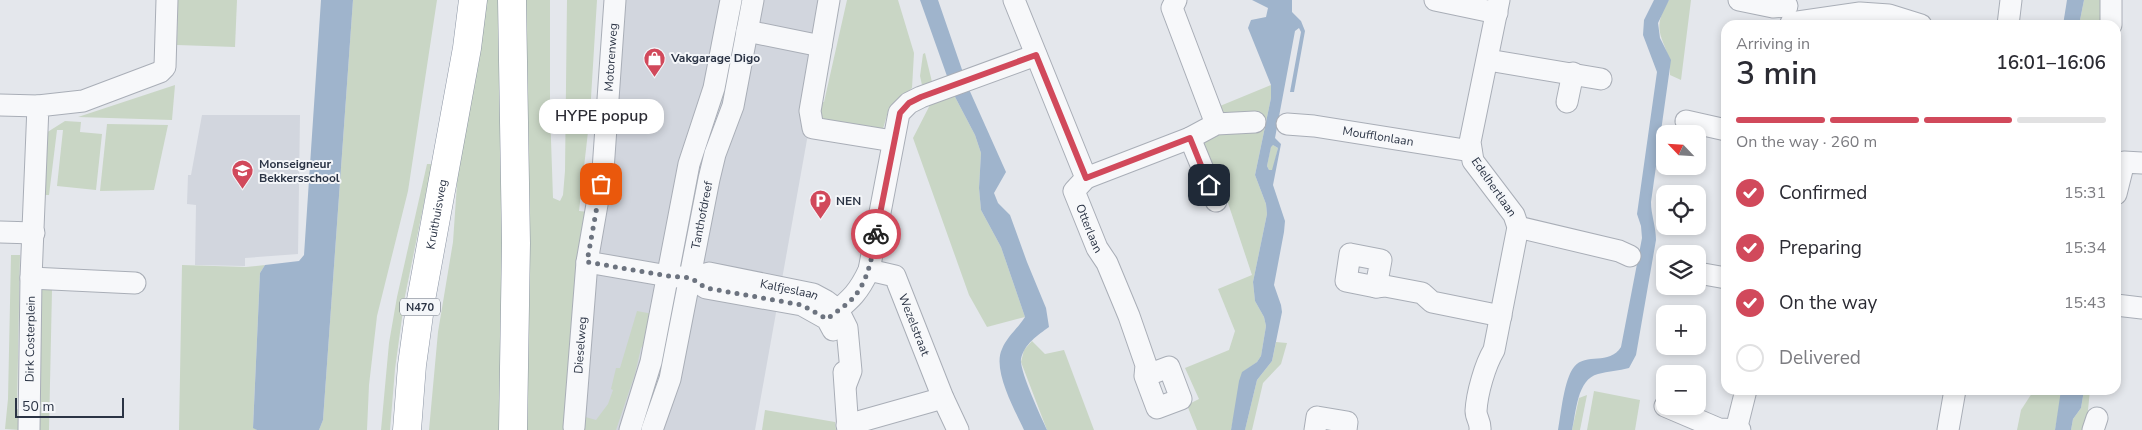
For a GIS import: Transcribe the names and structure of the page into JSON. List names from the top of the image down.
{
  "streets": {
    "highway": ["Kruithuisweg", "N470"],
    "street": [
      "Motorenweg",
      "Moufflonlaan",
      "Edelhertlaan",
      "Tanthofdreef",
      "Otterlaan",
      "Kalfjeslaan",
      "Wezelstraat",
      "Dirk Costerplein",
      "Dieselweg"
    ]
  },
  "crossings": [
    ["Motorenweg", "Kalfjeslaan"],
    ["Motorenweg", "Dieselweg"],
    ["Moufflonlaan", "Edelhertlaan"],
    ["Tanthofdreef", "Kalfjeslaan"],
    ["Kalfjeslaan", "Dieselweg"]
  ],
  "places": {
    "shop": ["Vakgarage Digo"],
    "other": ["HYPE popup"],
    "school or university": ["Monseigneur Bekkersschool"],
    "parking": ["NEN"]
  },
  "scale_bar": "50 m",
  "north": "top left",
  "page": {
    "heading": ["3 min", "Arriving in", "16:01–16:06"],
    "bubble": "HYPE popup",
    "bar": "On the way · 260 m",
    "map_buttons": ["+", "−"],
    "list": [
      ["Confirmed", "15:31"],
      ["Preparing", "15:34"],
      ["On the way", "15:43"],
      "Delivered"
    ],
    "scale": "50 m"
  }
}
